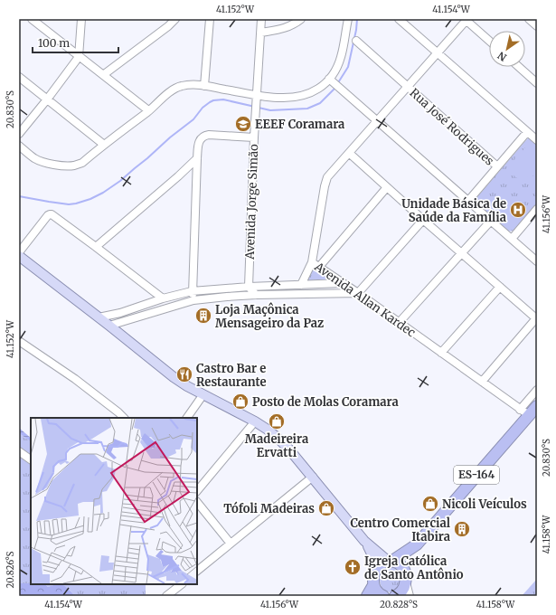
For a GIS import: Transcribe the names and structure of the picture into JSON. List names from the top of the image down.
{
  "streets": {
    "highway": ["ES-164"],
    "street": ["Rua José Rodrigues", "Avenida Jorge Simão", "Avenida Allan Kardec"]
  },
  "crossings": [
    ["Rua José Rodrigues", "Avenida Allan Kardec"],
    ["Avenida Allan Kardec", "ES-164"]
  ],
  "places": {
    "school or university": ["EEEF Coramara"],
    "hospital": ["Unidade Básica de Saúde da Família"],
    "building": ["Loja Maçônica Mensageiro da Paz", "Centro Comercial Itabira"],
    "restaurant": ["Castro Bar e Restaurante"],
    "shop": [
      "Posto de Molas Coramara",
      "Madeireira Ervatti",
      "Nicoli Veículos",
      "Tófoli Madeiras"
    ],
    "church": ["Igreja Católica de Santo Antônio"]
  },
  "scale_bar": "100 m",
  "north": "bottom left",
  "coordinates": [
    "41.152°W",
    "41.154°W",
    "20.830°S",
    "41.156°W",
    "41.158°W",
    "20.826°S",
    "20.828°S"
  ]
}
